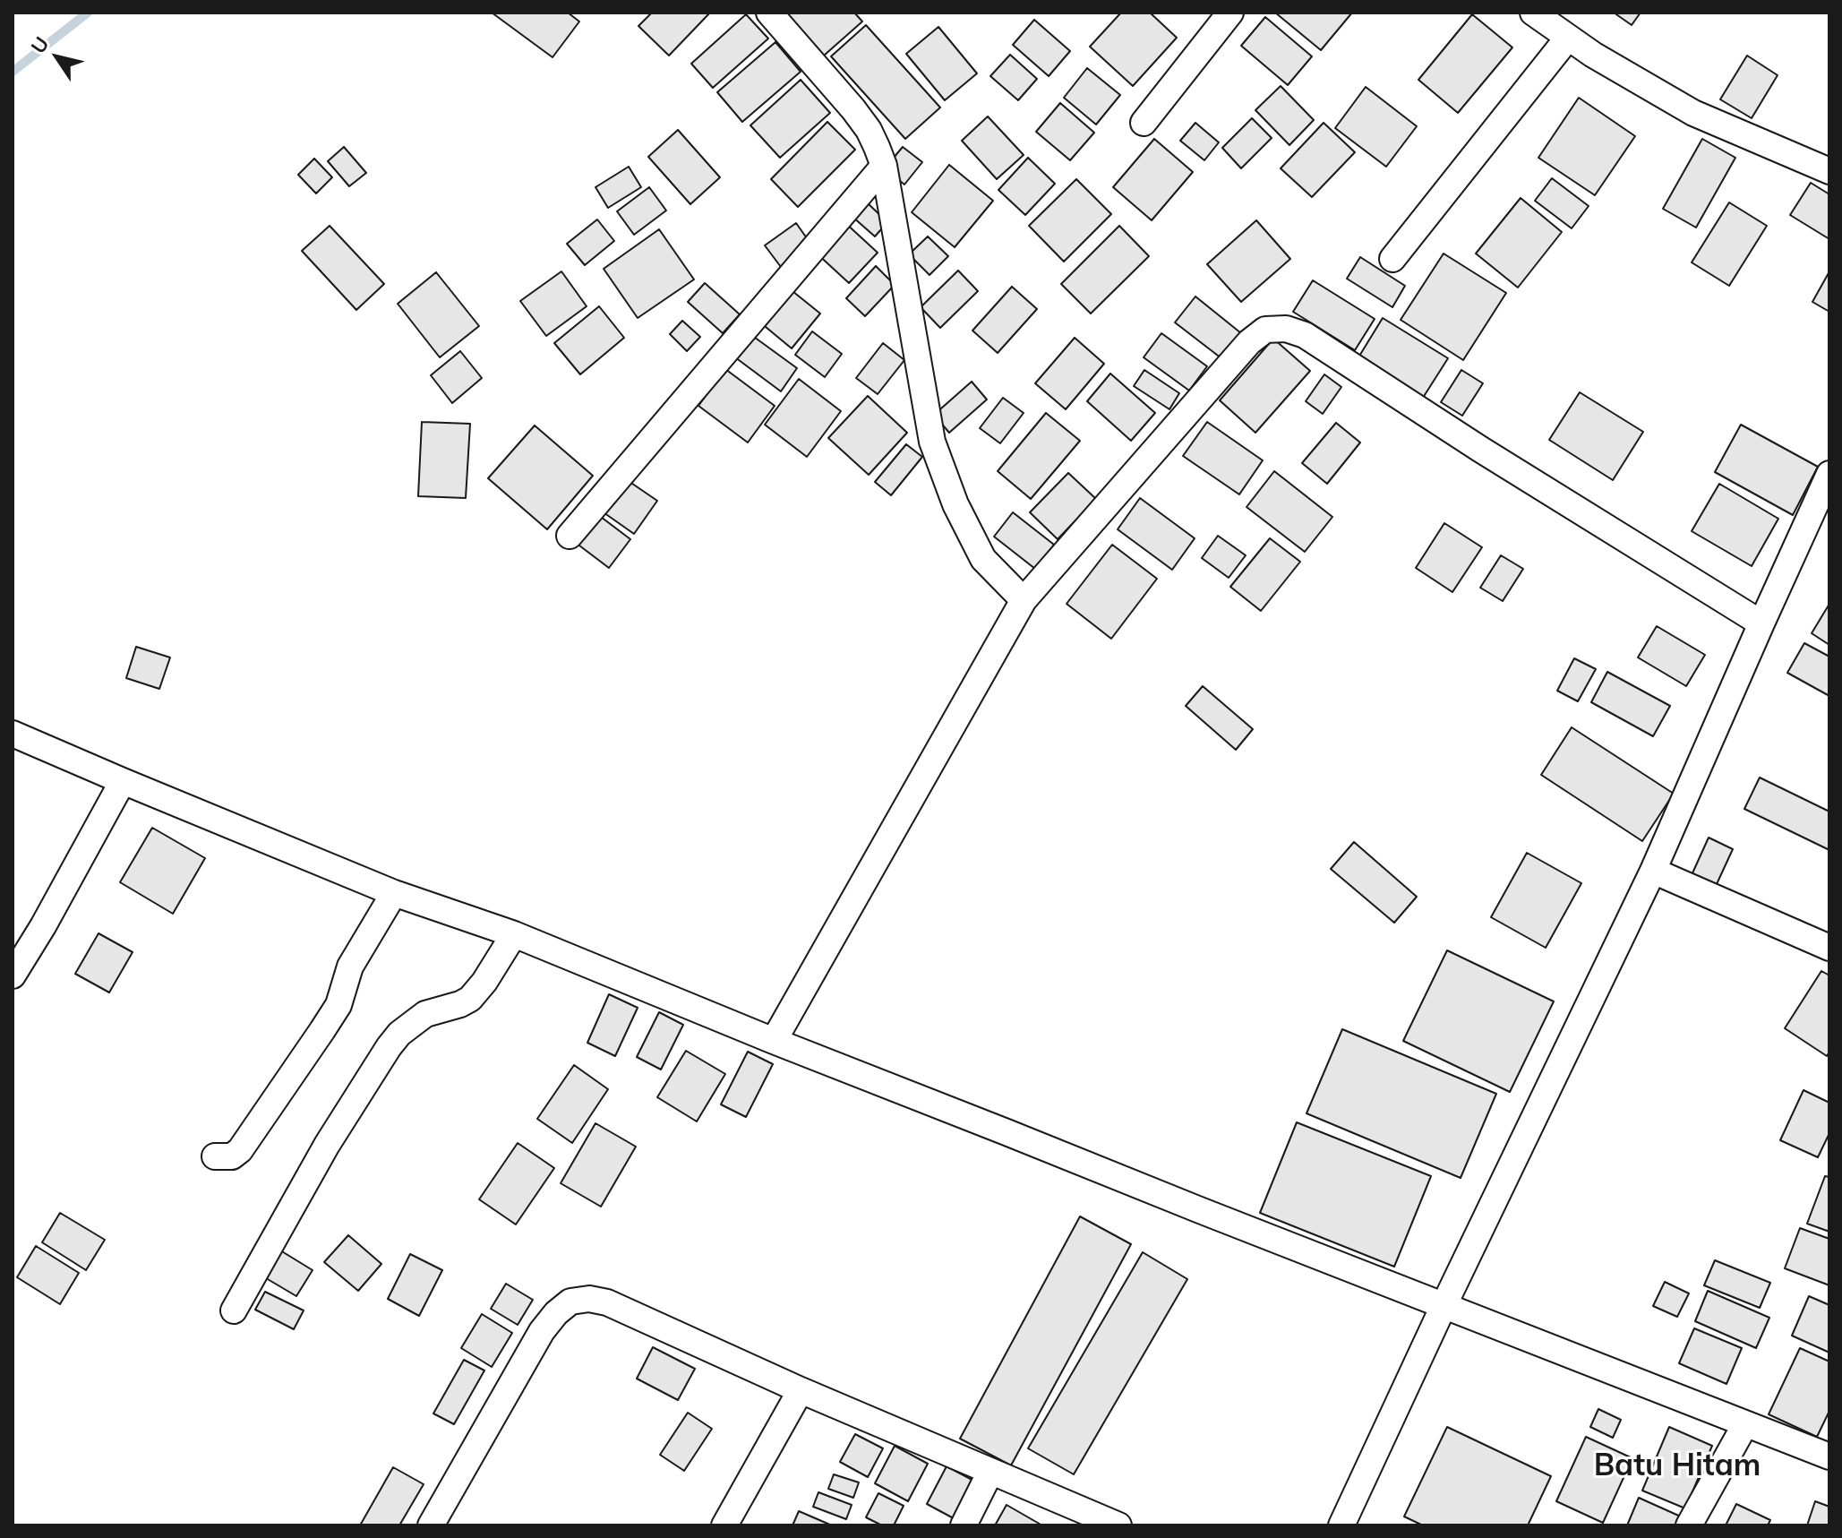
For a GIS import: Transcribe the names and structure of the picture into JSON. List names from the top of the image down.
{
  "districts": ["Batu Hitam"],
  "north": "top left"
}
